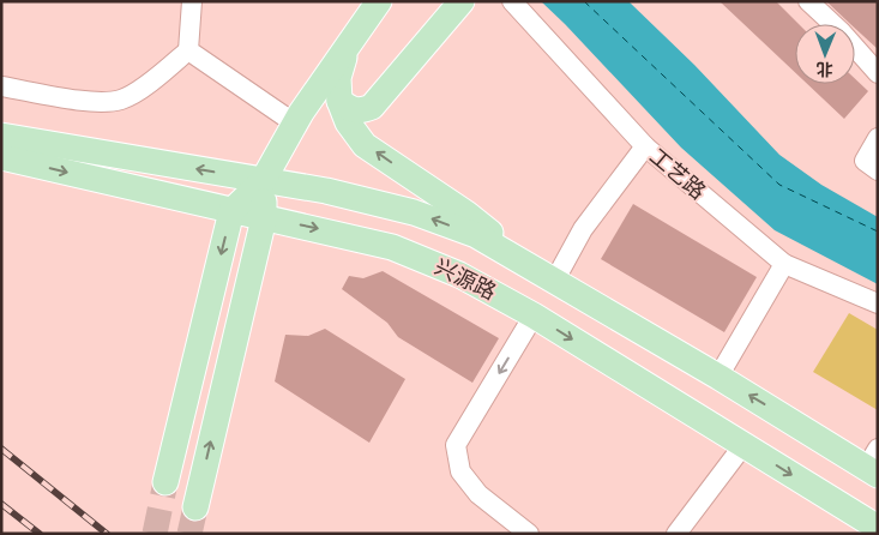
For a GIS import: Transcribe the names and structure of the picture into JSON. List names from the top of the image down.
{
  "streets": {
    "main road": ["兴源路"],
    "street": ["工艺路"]
  },
  "north": "bottom"
}
